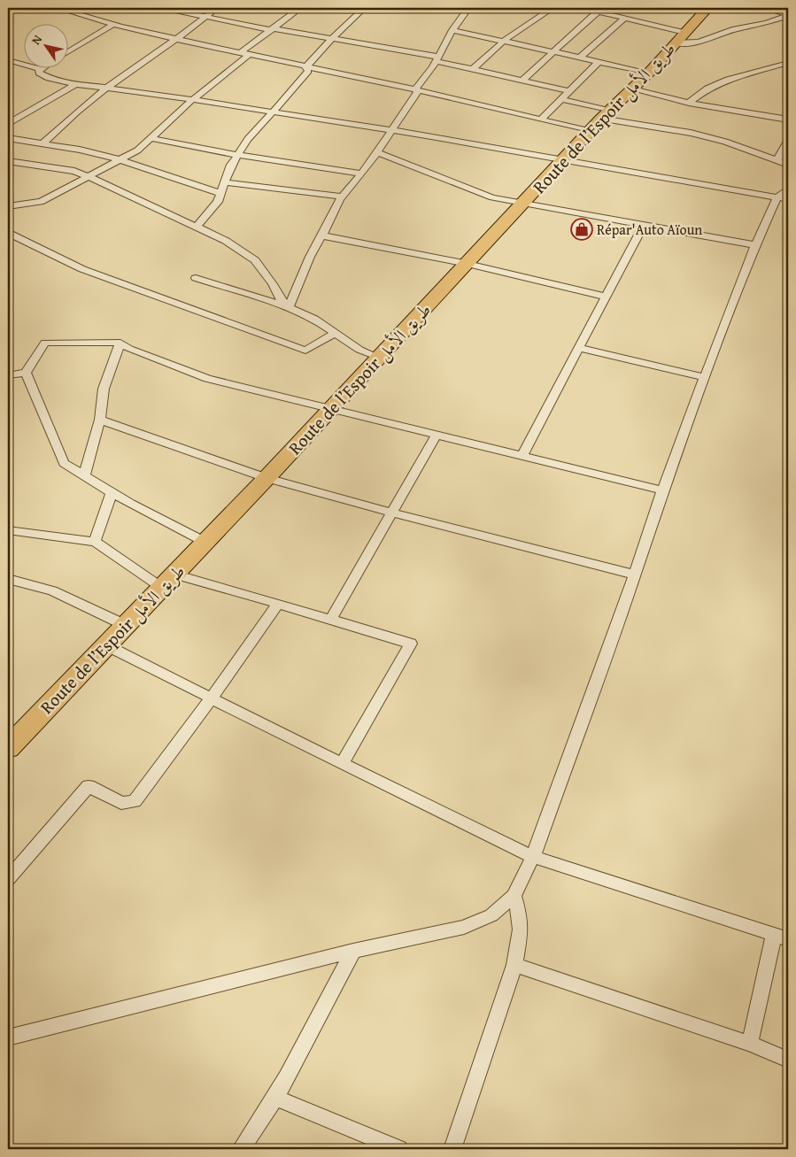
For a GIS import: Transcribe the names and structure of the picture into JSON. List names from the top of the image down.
{
  "streets": {
    "highway": ["Route de l’Espoir طريق الأمل"]
  },
  "places": {
    "shop": ["Répar'Auto Aïoun"]
  },
  "north": "top left"
}
